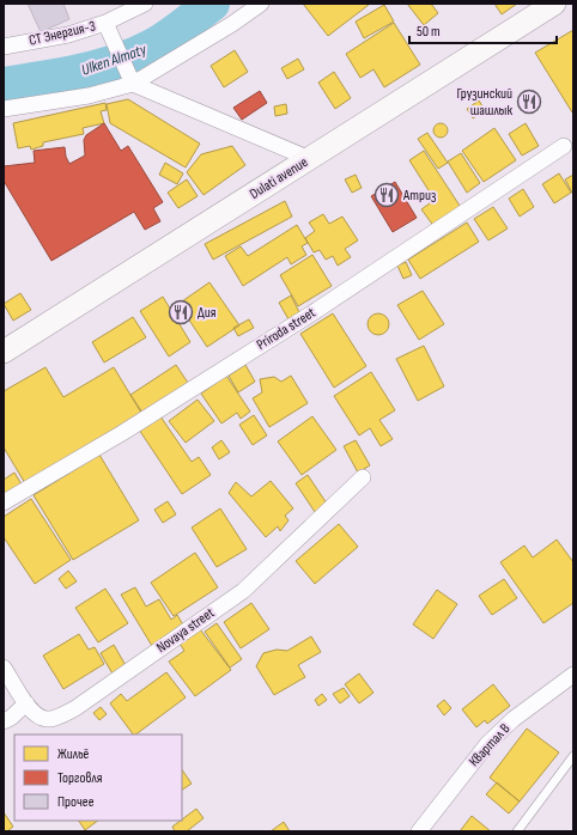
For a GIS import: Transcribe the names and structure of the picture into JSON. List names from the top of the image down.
{
  "streets": {
    "main road": ["Dulati avenue"],
    "street": [
      "СТ Энергия-3",
      "Priroda street",
      "Novaya street",
      "Квартал В"
    ]
  },
  "water": ["Ulken Almaty"],
  "places": {
    "restaurant": ["Грузинский шашлык", "Атриз", "Дия"]
  },
  "legend": ["Жильё", "Торговля", "Прочее"],
  "scale_bar": "50 m"
}
